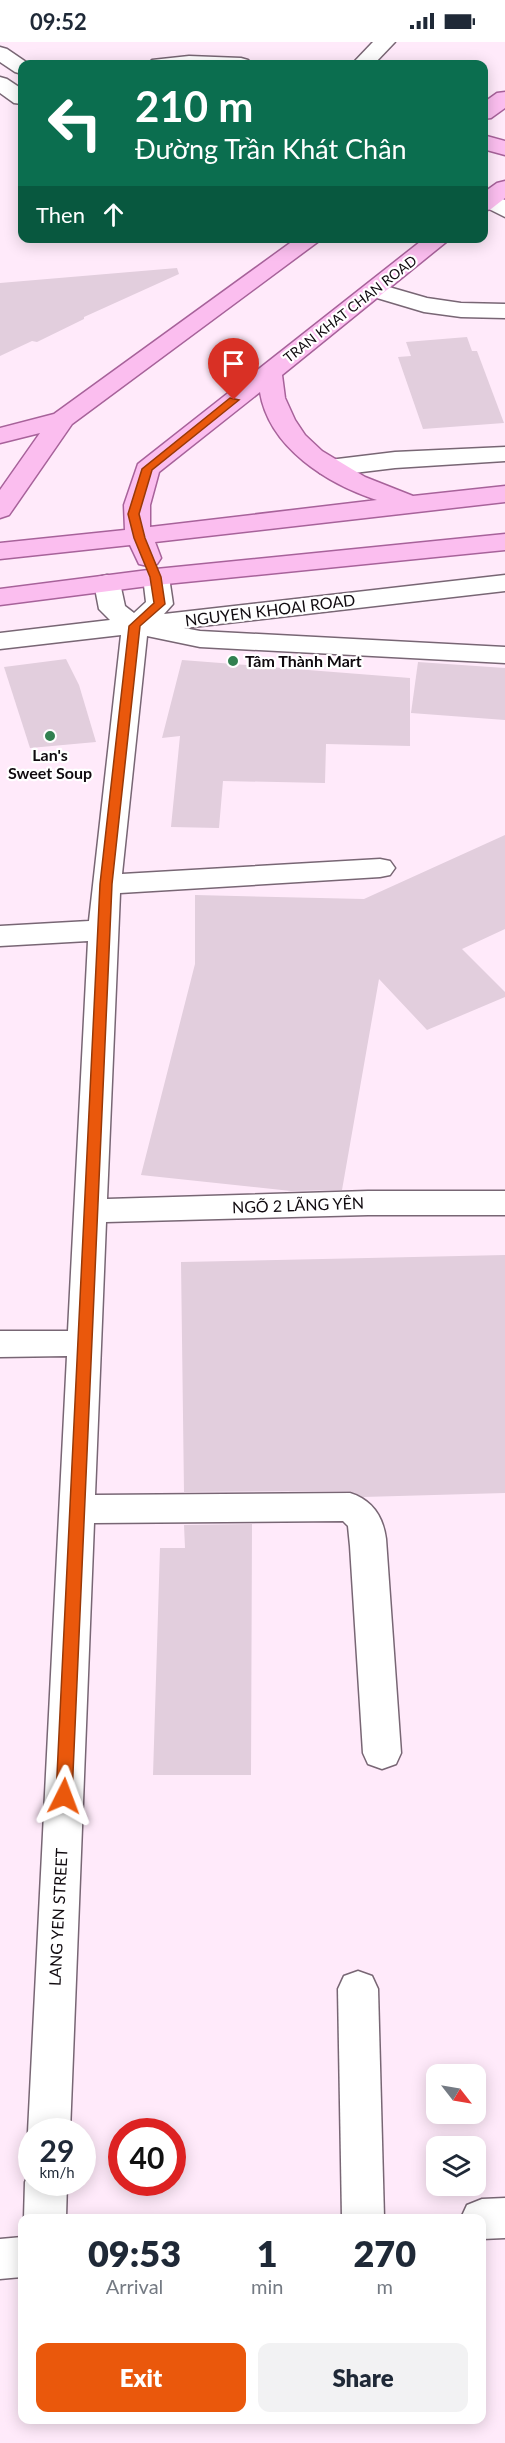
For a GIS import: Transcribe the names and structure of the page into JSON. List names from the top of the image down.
{
  "streets": {
    "main road": ["TRAN KHAT CHAN ROAD"],
    "street": ["NGUYEN KHOAI ROAD", "NGÕ 2 LÃNG YÊN", "LANG YEN STREET"]
  },
  "crossings": [
    ["NGUYEN KHOAI ROAD", "LANG YEN STREET"],
    ["NGÕ 2 LÃNG YÊN", "LANG YEN STREET"]
  ],
  "places": ["Tâm Thành Mart", "Lan's Sweet Soup"],
  "north": "bottom right",
  "page": {
    "status": "09:52",
    "turn": ["210 m", "Đường Trần Khát Chân"],
    "then": "Then",
    "speed": "29 km/h",
    "limit": "40",
    "eta": [
      "09:53",
      "Arrival",
      "1",
      "min",
      "270",
      "m"
    ],
    "buttons": ["Exit", "Share"]
  }
}
